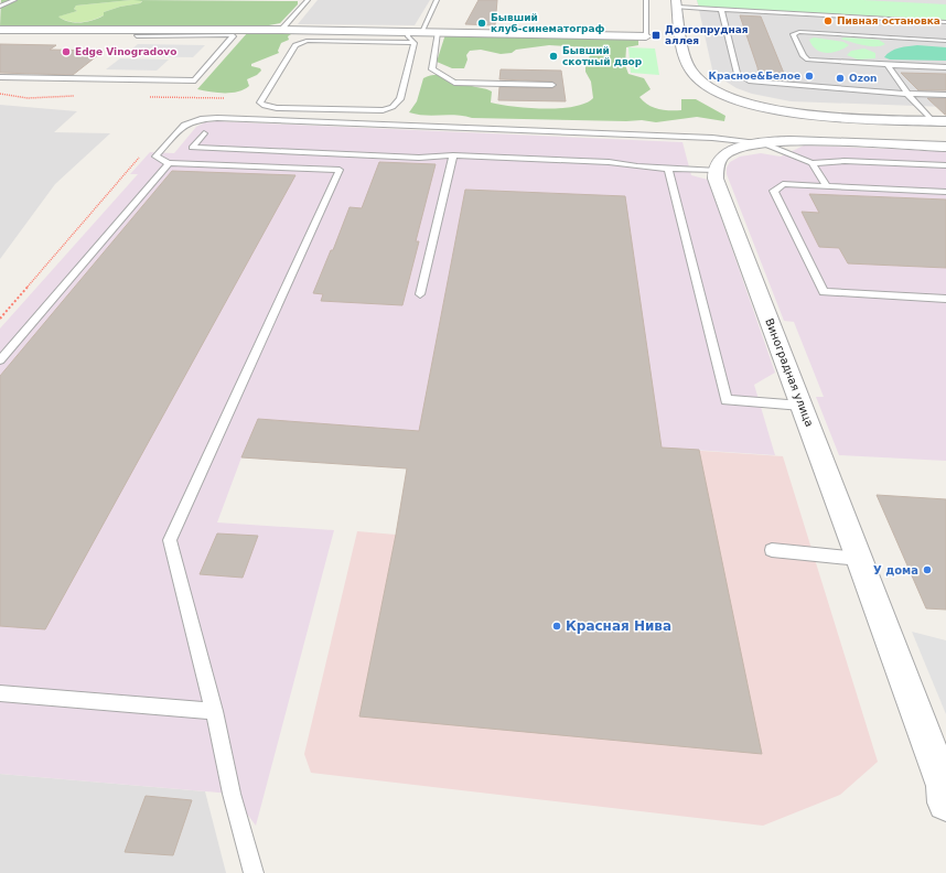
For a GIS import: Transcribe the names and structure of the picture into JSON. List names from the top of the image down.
{
  "streets": {
    "street": ["Виноградная улица"]
  },
  "places": {
    "other": [
      "Пивная остановка",
      "Бывший клуб-синематограф",
      "Edge Vinogradovo",
      "Бывший скотный двор",
      "Красное&Белое",
      "Ozon",
      "У дома",
      "Красная Нива"
    ],
    "transit": ["Долгопрудная аллея"]
  }
}
